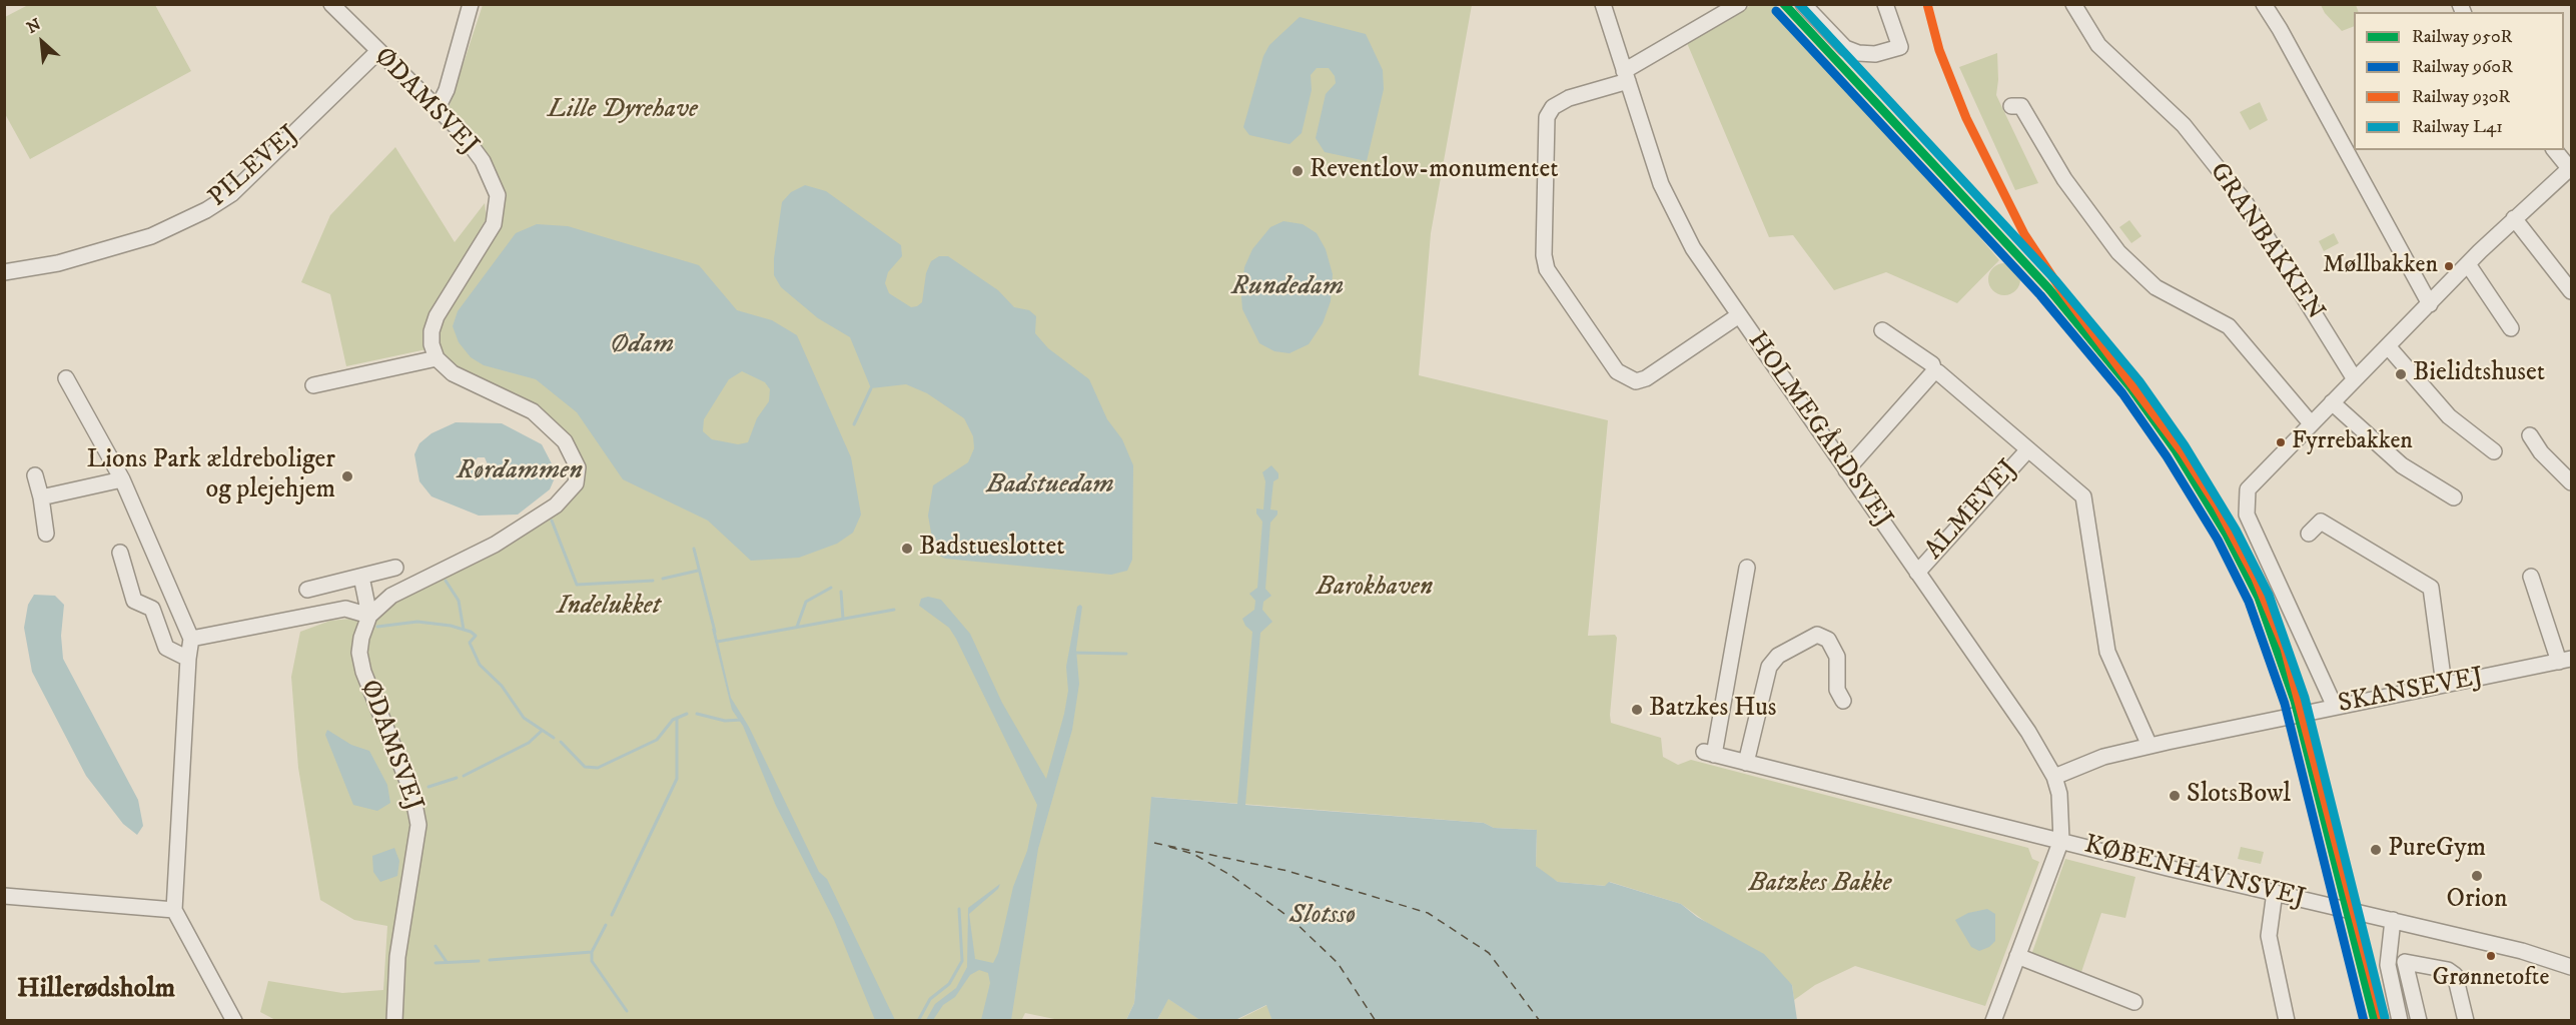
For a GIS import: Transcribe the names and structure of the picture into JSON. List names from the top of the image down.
{
  "streets": {
    "street": [
      "ØDAMSVEJ",
      "PILEVEJ",
      "GRANBAKKEN",
      "HOLMEGÅRDSVEJ",
      "ALMEVEJ",
      "SKANSEVEJ",
      "KØBENHAVNSVEJ"
    ]
  },
  "crossings": [
    ["ØDAMSVEJ", "PILEVEJ"],
    ["HOLMEGÅRDSVEJ", "ALMEVEJ"],
    ["HOLMEGÅRDSVEJ", "SKANSEVEJ"],
    ["HOLMEGÅRDSVEJ", "KØBENHAVNSVEJ"]
  ],
  "districts": ["Hillerødsholm"],
  "water": [
    "Rundedam",
    "Ødam",
    "Rørdammen",
    "Badstuedam",
    "Slotssø"
  ],
  "parks": [
    "Lille Dyrehave",
    "Barokhaven",
    "Indelukket",
    "Batzkes Bakke"
  ],
  "places": [
    "Reventlow-monumentet",
    "Møllbakken",
    "Bielidtshuset",
    "Fyrrebakken",
    "Lions Park ældreboliger og plejehjem",
    "Badstueslottet",
    "Batzkes Hus",
    "SlotsBowl",
    "PureGym",
    "Orion",
    "Grønnetofte"
  ],
  "lines": [
    "rail line 950R",
    "rail line 930R",
    "rail line L41",
    "rail line 960R"
  ],
  "legend": [
    "Railway 950R",
    "Railway 960R",
    "Railway 930R",
    "Railway L41"
  ],
  "north": "top left"
}
